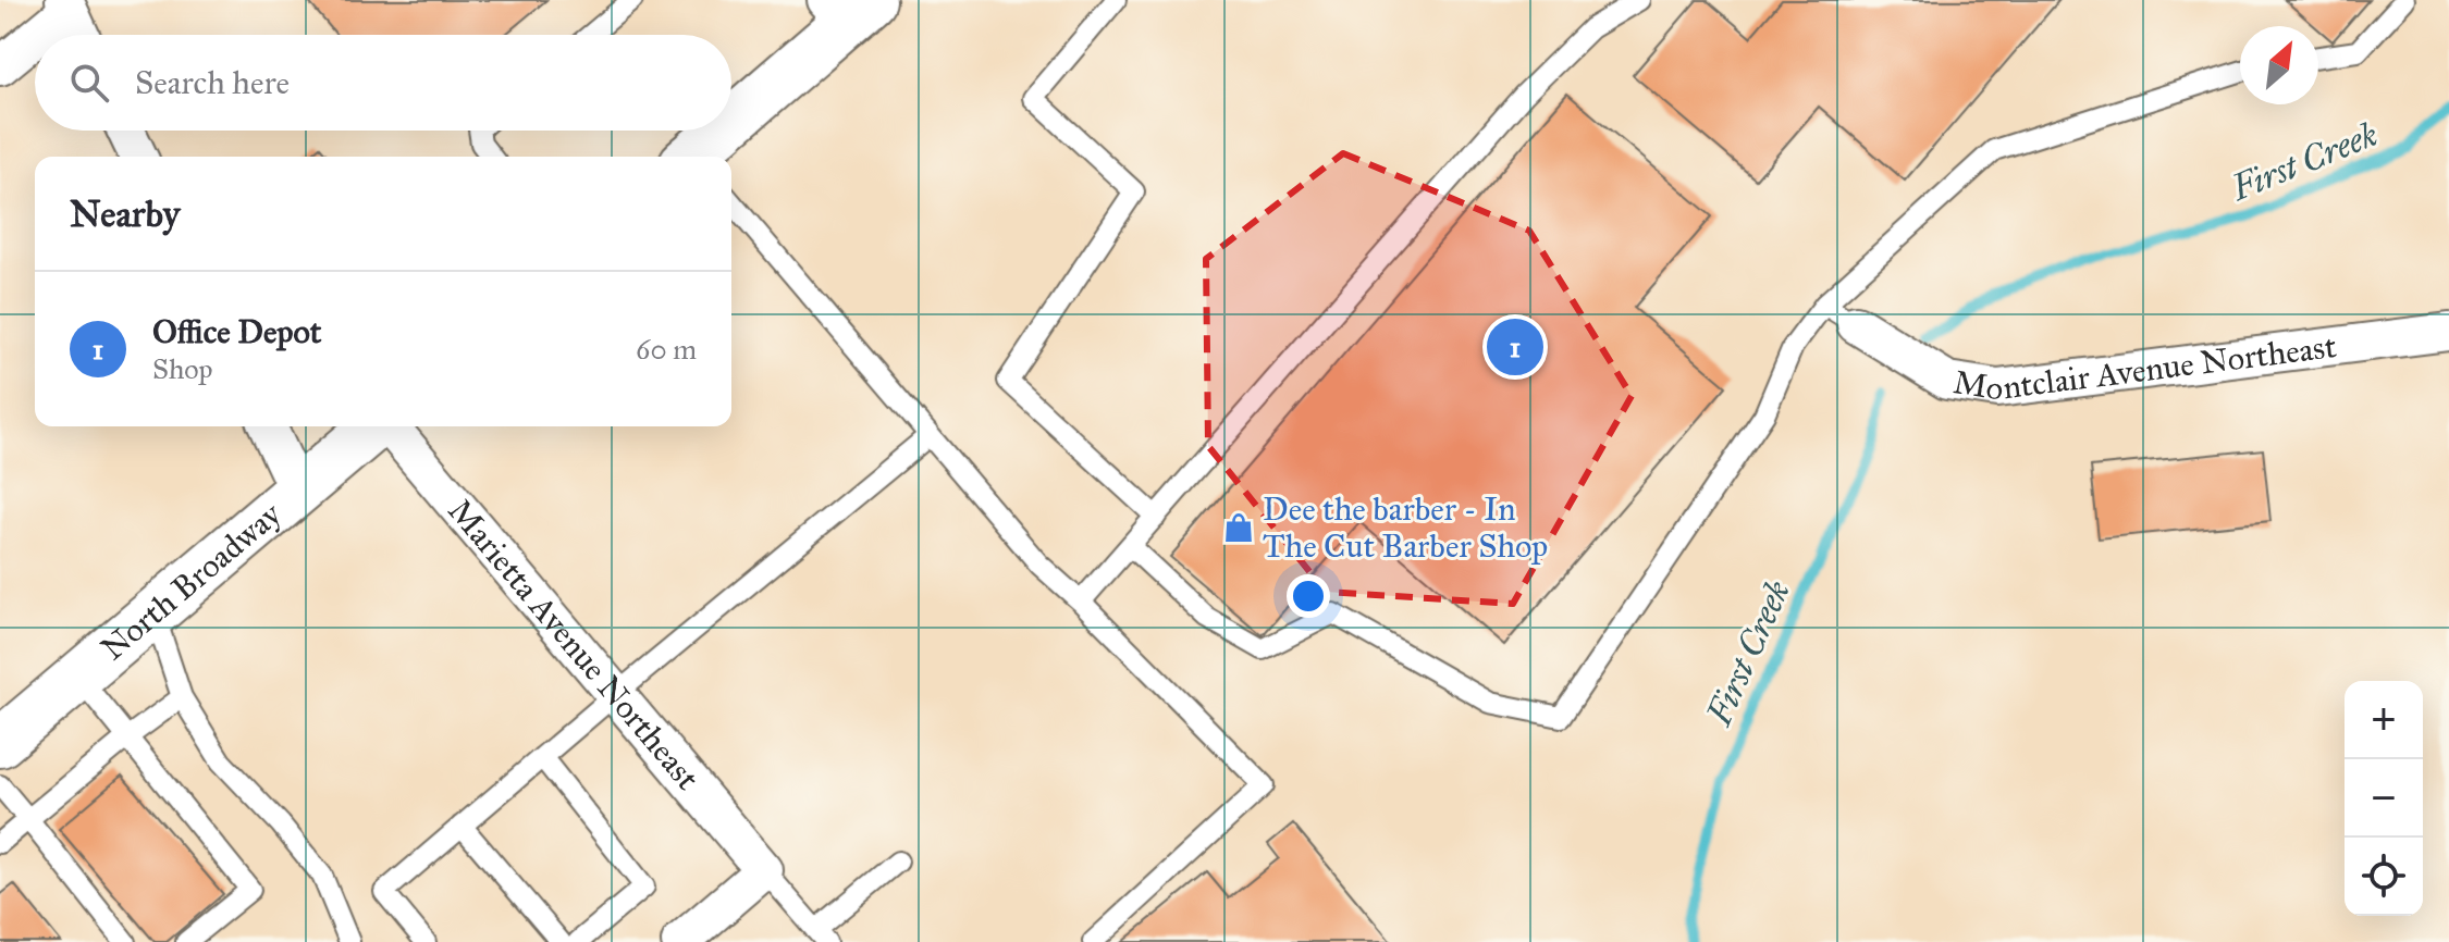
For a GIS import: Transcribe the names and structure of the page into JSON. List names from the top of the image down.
{
  "streets": {
    "main road": ["North Broadway"],
    "street": ["Montclair Avenue Northeast", "Marietta Avenue Northeast"]
  },
  "water": ["First Creek"],
  "places": {
    "shop": ["Dee the barber - In The Cut Barber Shop"]
  },
  "north": "top right",
  "page": {
    "search": "Search here",
    "heading": "Nearby",
    "list": [
      {
        "mark": "1",
        "name": "Office Depot",
        "note": "Shop",
        "value": "60 m"
      }
    ],
    "pins": "1",
    "map_buttons": ["+", "−"]
  }
}
